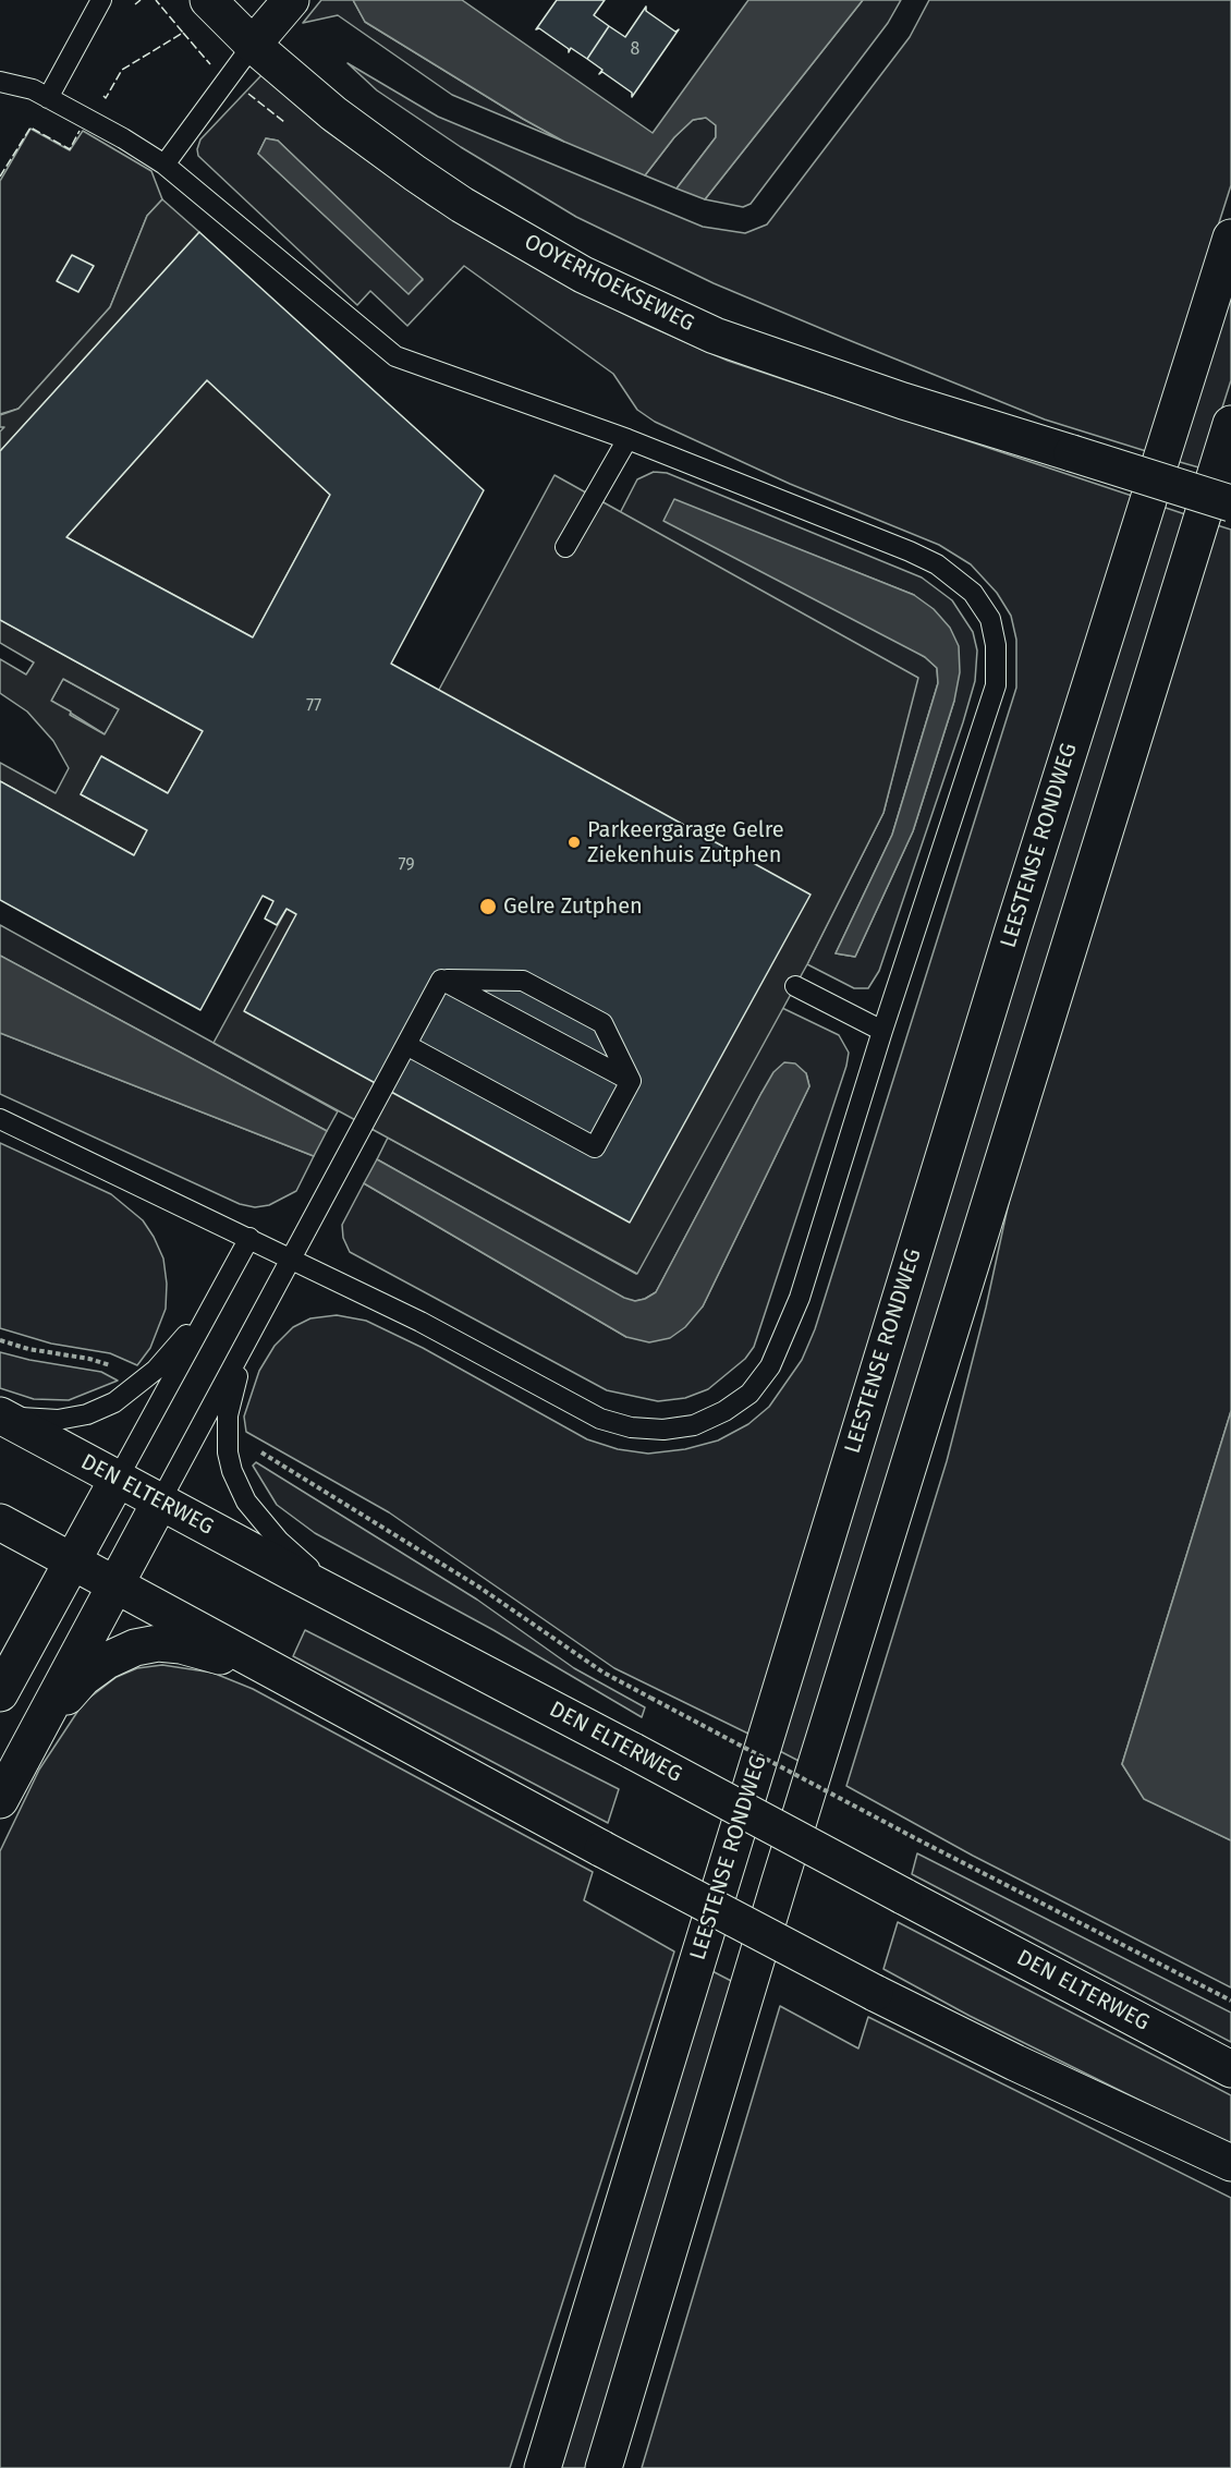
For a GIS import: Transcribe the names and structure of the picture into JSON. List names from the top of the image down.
{
  "streets": {
    "main road": ["OOYERHOEKSEWEG", "LEESTENSE RONDWEG", "DEN ELTERWEG"]
  },
  "places": ["Parkeergarage Gelre Ziekenhuis Zutphen", "Gelre Zutphen"],
  "house_numbers": ["8", "77", "79"]
}
